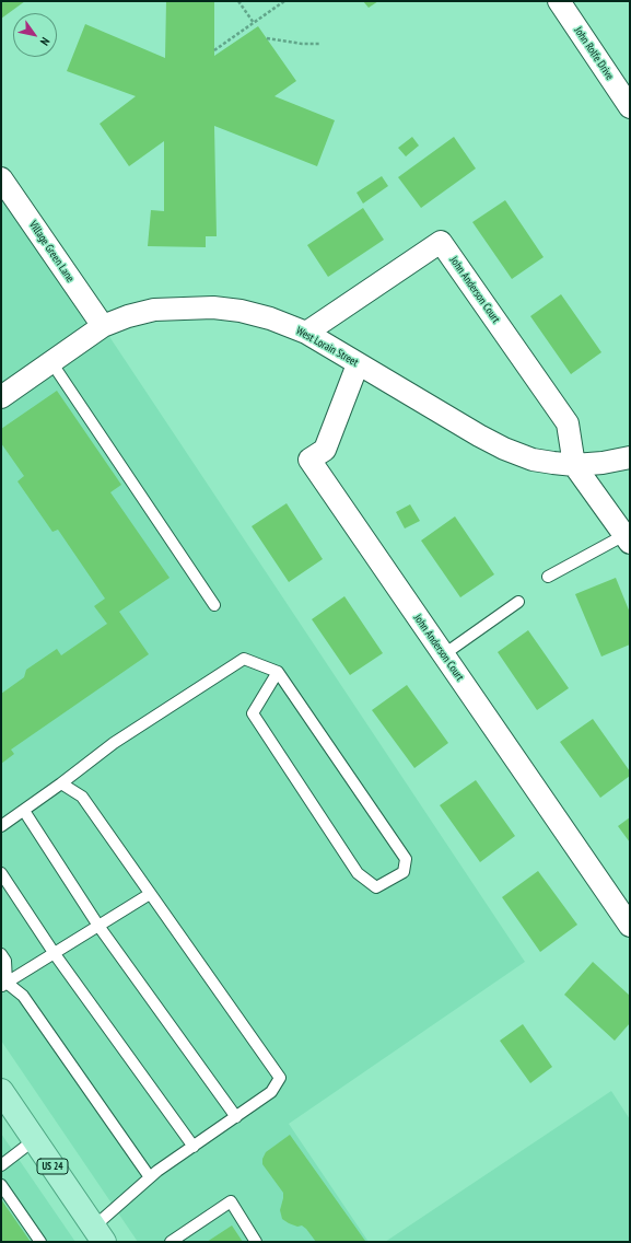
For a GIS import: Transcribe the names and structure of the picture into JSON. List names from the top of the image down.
{
  "streets": {
    "main road": ["US 24"],
    "street": [
      "John Rolfe Drive",
      "Village Green Lane",
      "John Anderson Court",
      "West Lorain Street"
    ]
  },
  "crossings": [
    ["Village Green Lane", "West Lorain Street"],
    ["John Anderson Court", "West Lorain Street"]
  ],
  "north": "bottom right"
}
